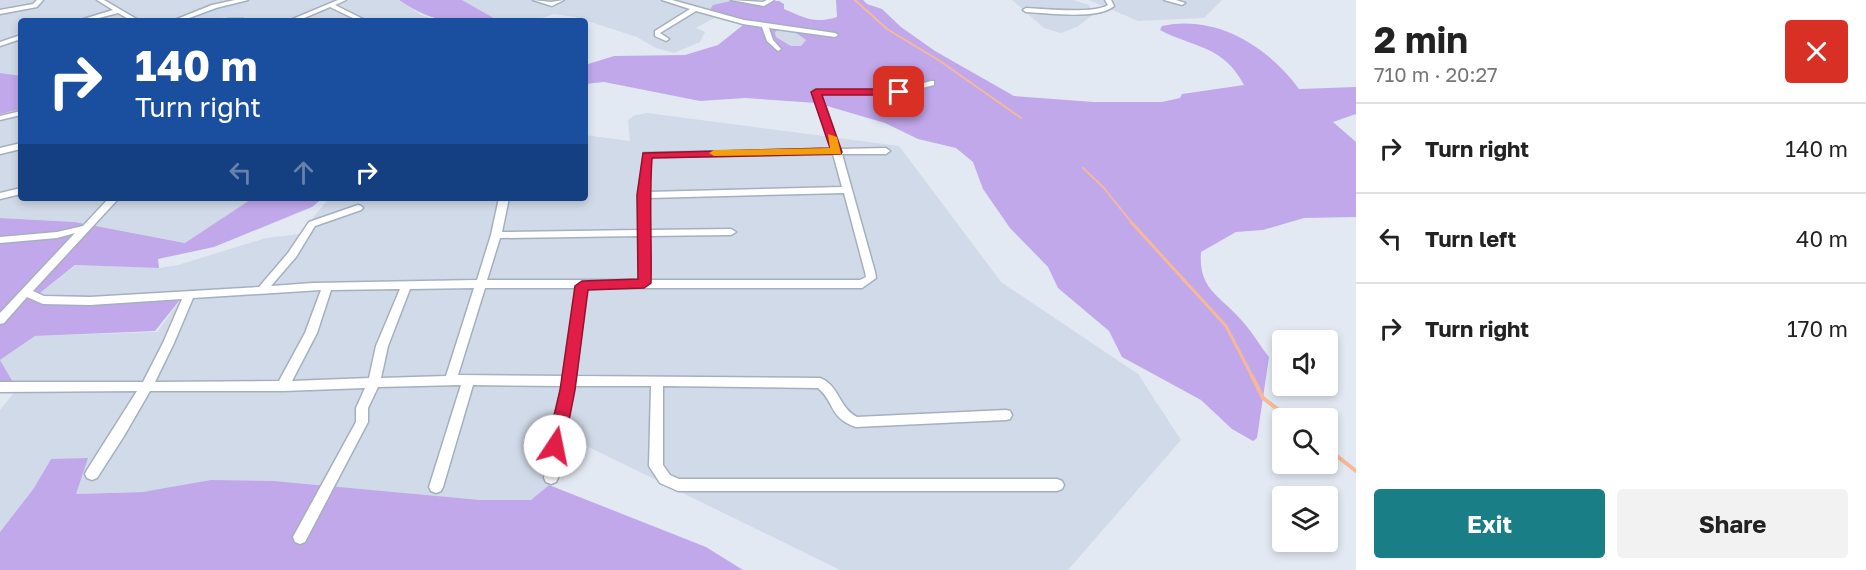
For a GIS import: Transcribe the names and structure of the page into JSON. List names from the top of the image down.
{
  "page": {
    "heading": ["2 min", "710 m · 20:27"],
    "turn": ["140 m", "Turn right"],
    "list": [
      {
        "name": "Turn right",
        "value": "140 m"
      },
      {
        "name": "Turn left",
        "value": "40 m"
      },
      {
        "name": "Turn right",
        "value": "170 m"
      }
    ],
    "buttons": ["Exit", "Share"]
  }
}
